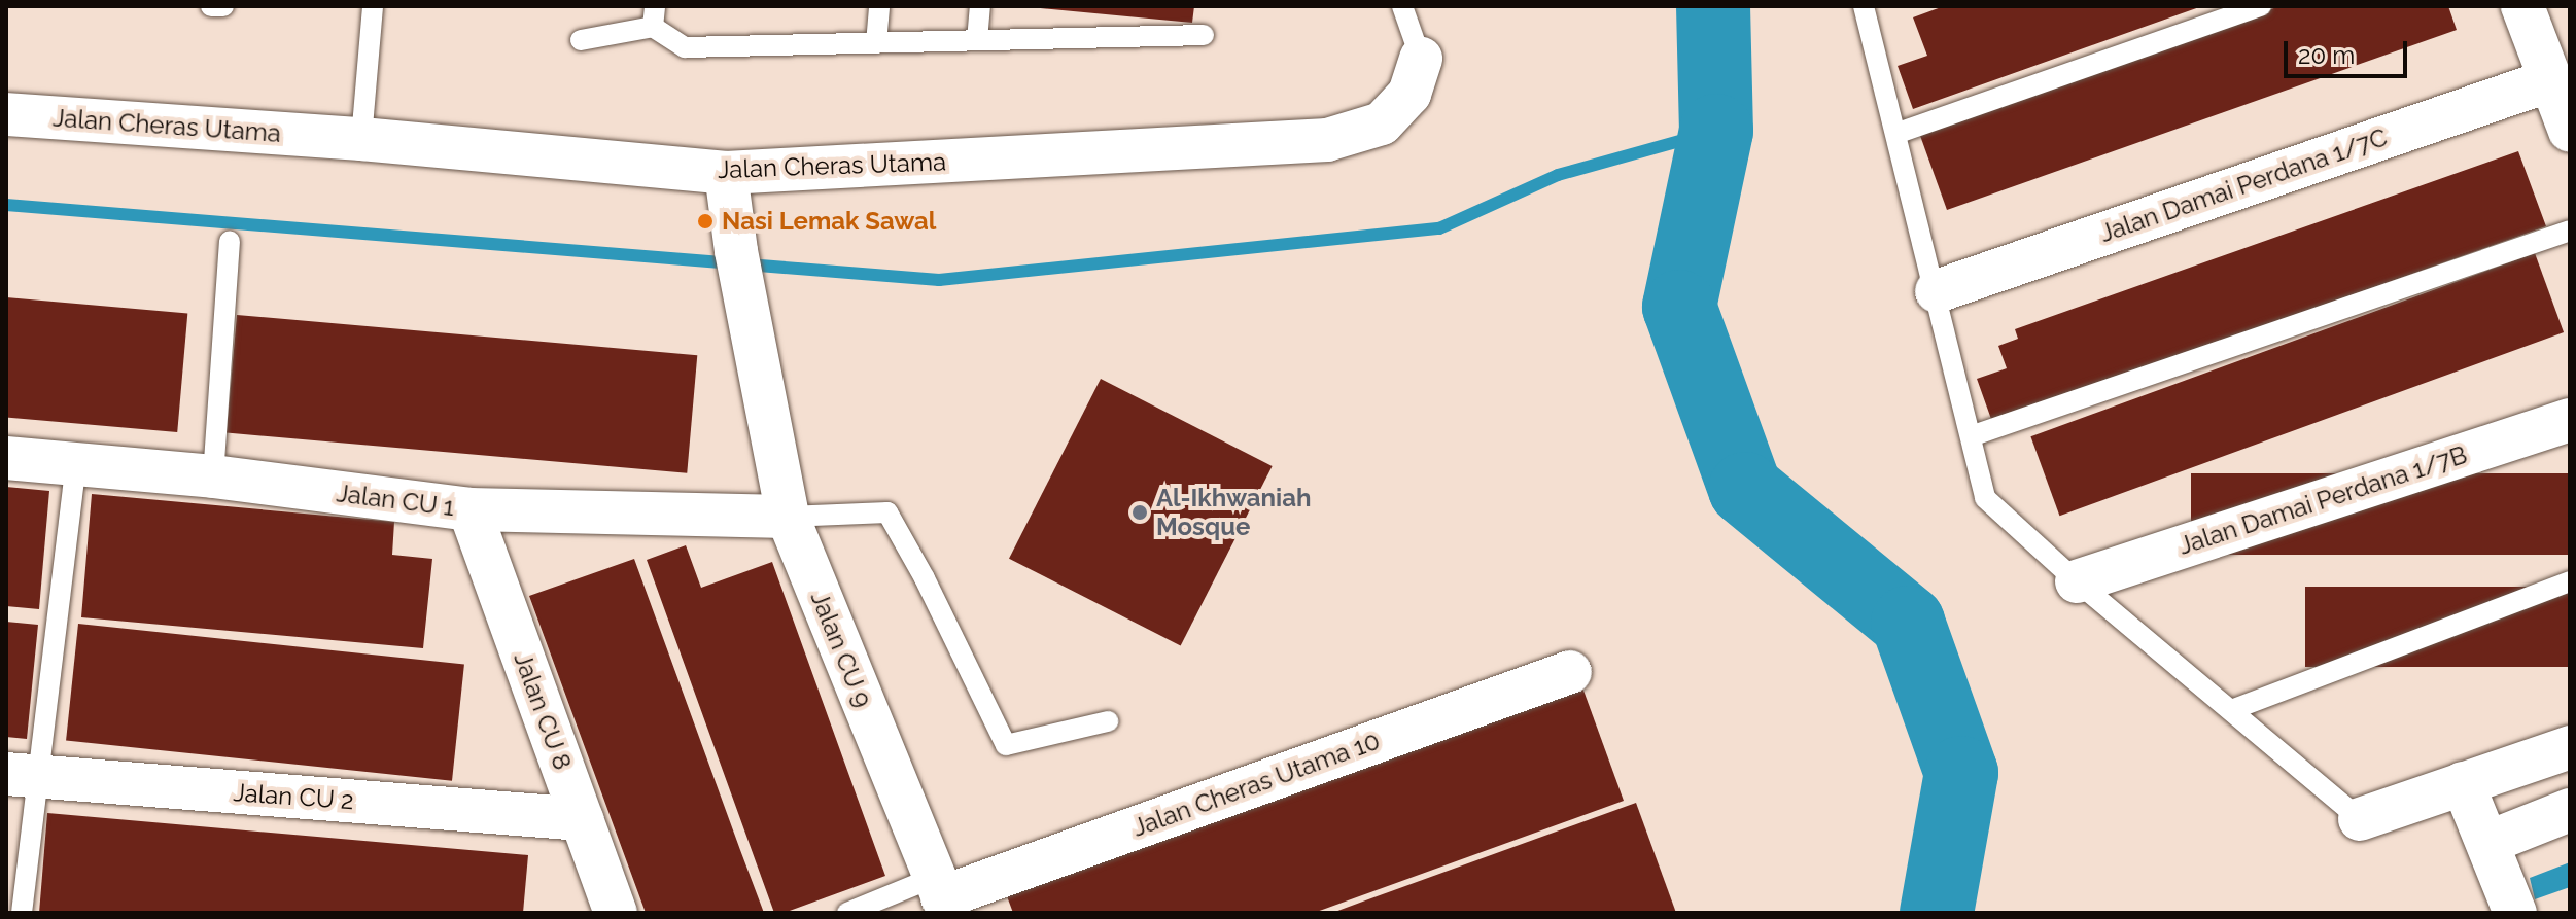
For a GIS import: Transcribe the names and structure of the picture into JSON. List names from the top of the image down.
{
  "streets": {
    "street": [
      "Jalan Cheras Utama",
      "Jalan Damai Perdana 1/7C",
      "Jalan CU 1",
      "Jalan Damai Perdana 1/7B",
      "Jalan CU 9",
      "Jalan CU 8",
      "Jalan Cheras Utama 10",
      "Jalan CU 2"
    ]
  },
  "crossings": [
    ["Jalan Cheras Utama", "Jalan CU 9"],
    ["Jalan CU 1", "Jalan CU 9"],
    ["Jalan CU 1", "Jalan CU 8"],
    ["Jalan CU 9", "Jalan Cheras Utama 10"],
    ["Jalan CU 8", "Jalan CU 2"]
  ],
  "places": ["Nasi Lemak Sawal", "Al-Ikhwaniah Mosque"],
  "scale_bar": "20 m"
}
